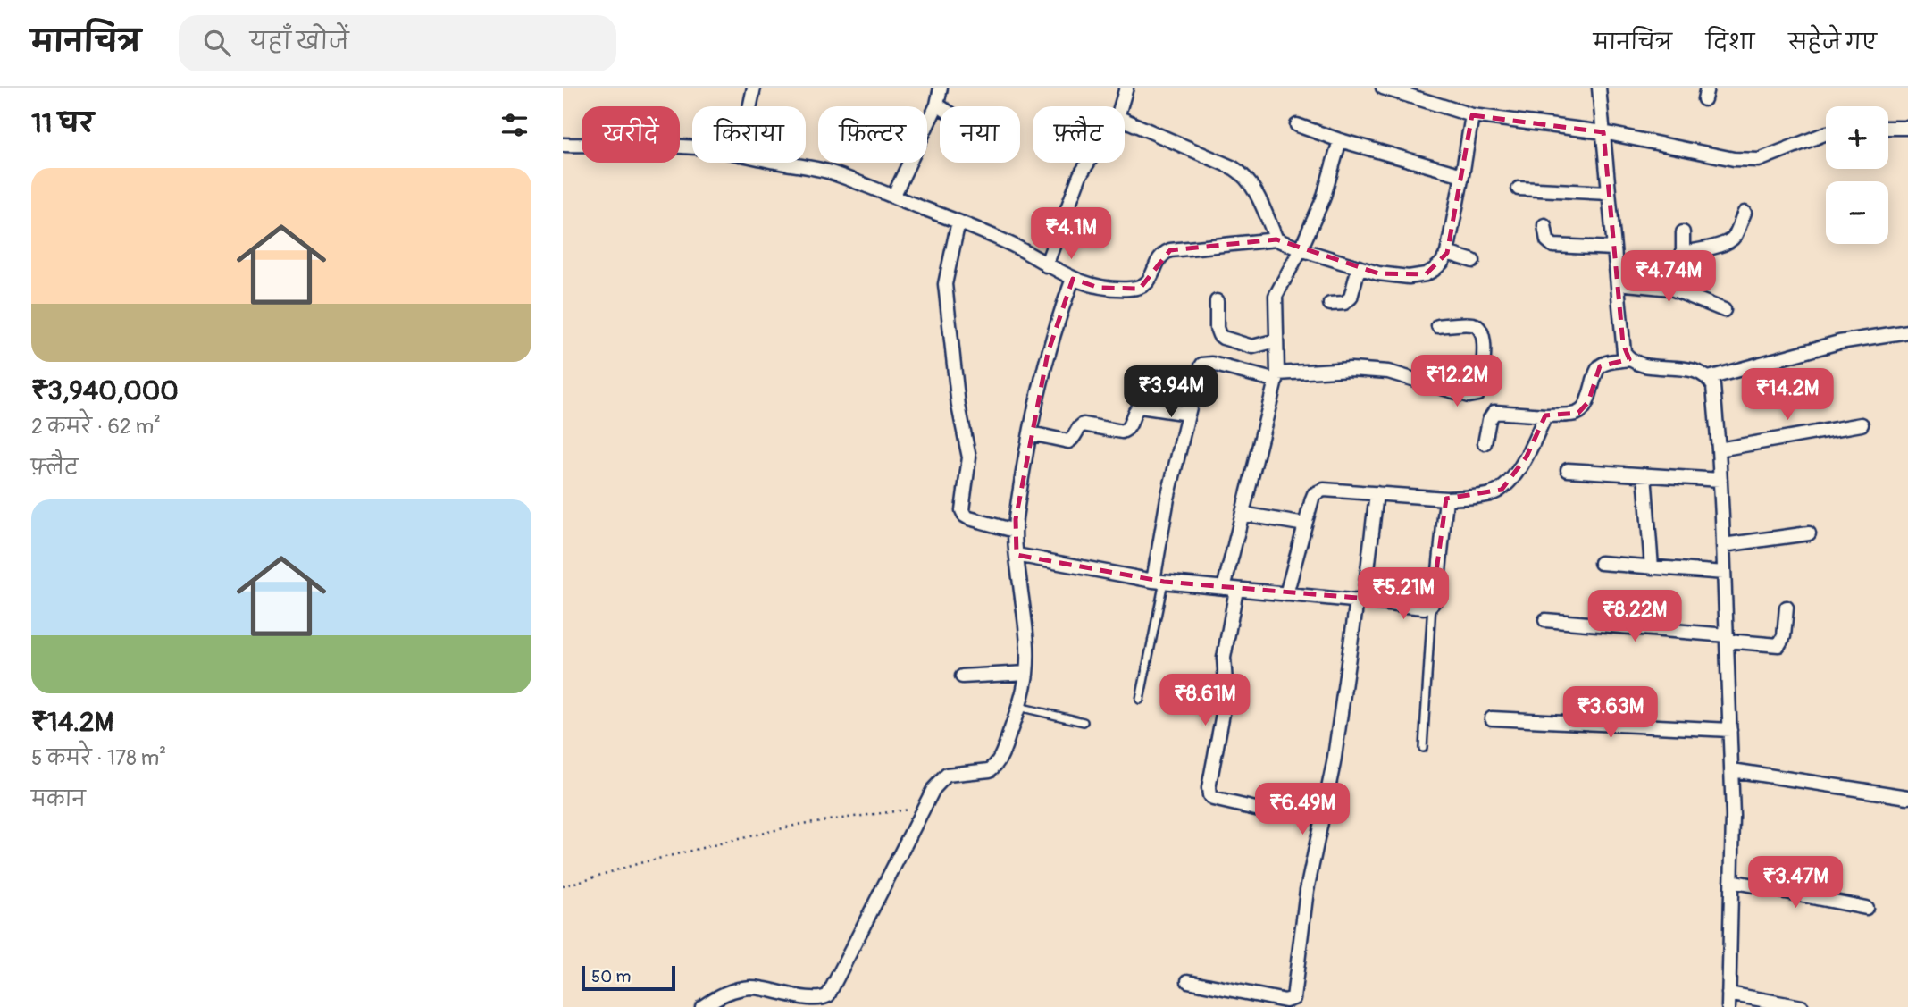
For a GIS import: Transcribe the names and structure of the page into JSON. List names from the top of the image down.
{
  "scale_bar": "50 m",
  "page": {
    "header": "मानचित्र",
    "search": "यहाँ खोजें",
    "nav": ["मानचित्र", "दिशा", "सहेजे गए"],
    "heading": "11 घर",
    "map_buttons": ["+", "−"],
    "chip": [
      "खरीदें",
      "किराया",
      "फ़िल्टर",
      "नया",
      "फ़्लैट"
    ],
    "list": [
      {
        "name": "₹3,940,000",
        "note": "2 कमरे · 62 m² · फ़्लैट"
      },
      {
        "name": "₹14.2M",
        "note": "5 कमरे · 178 m² · मकान"
      }
    ],
    "price": [
      "₹4.1M",
      "₹4.74M",
      "₹12.2M",
      "₹3.94M",
      "₹14.2M",
      "₹5.21M",
      "₹8.22M",
      "₹8.61M",
      "₹3.63M",
      "₹6.49M",
      "₹3.47M"
    ],
    "scale": "50 m"
  }
}
